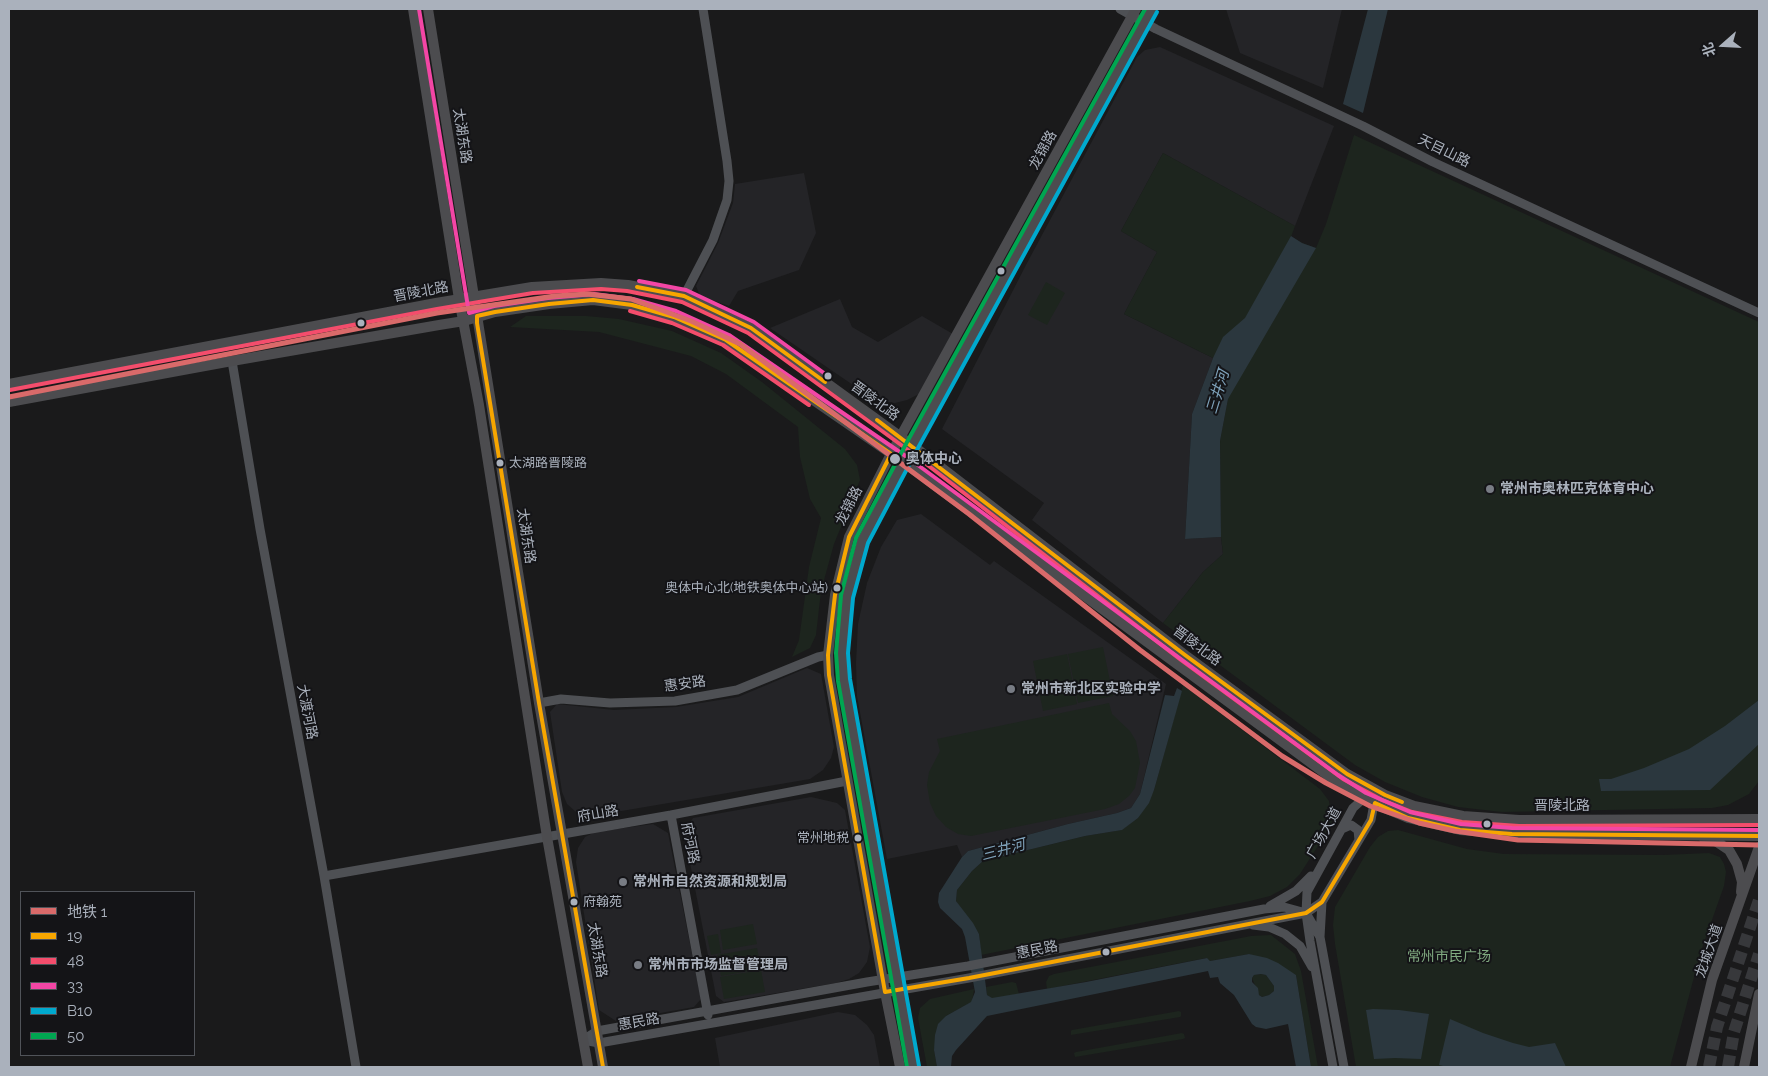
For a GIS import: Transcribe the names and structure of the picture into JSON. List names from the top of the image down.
{
  "streets": {
    "main road": [
      "太湖东路",
      "龙锦路",
      "晋陵北路",
      "龙城大道"
    ],
    "street": [
      "天目山路",
      "惠安路",
      "大渡河路",
      "府山路",
      "广场大道",
      "府河路",
      "惠民路"
    ]
  },
  "crossings": [
    ["太湖东路", "晋陵北路"],
    ["太湖东路", "惠安路"],
    ["太湖东路", "府山路"],
    ["太湖东路", "惠民路"],
    ["龙锦路", "天目山路"],
    ["龙锦路", "晋陵北路"],
    ["龙锦路", "惠安路"],
    ["龙锦路", "府山路"],
    ["龙锦路", "惠民路"],
    ["晋陵北路", "大渡河路"],
    ["晋陵北路", "广场大道"],
    ["大渡河路", "府山路"],
    ["府山路", "府河路"],
    ["广场大道", "惠民路"],
    ["府河路", "惠民路"]
  ],
  "water": ["三井河"],
  "parks": ["常州市民广场"],
  "places": [
    "奥体中心",
    "太湖路晋陵路",
    "常州市奥林匹克体育中心",
    "奥体中心北(地铁奥体中心站)",
    "常州市新北区实验中学",
    "常州地税",
    "常州市自然资源和规划局",
    "府翰苑",
    "常州市市场监督管理局"
  ],
  "lines": [
    "transit line 33",
    "transit line 50",
    "transit line B10",
    "transit line 19",
    "transit line 48",
    "metro line 1"
  ],
  "legend": [
    "地铁 1",
    "19",
    "48",
    "33",
    "B10",
    "50"
  ],
  "north": "left"
}
